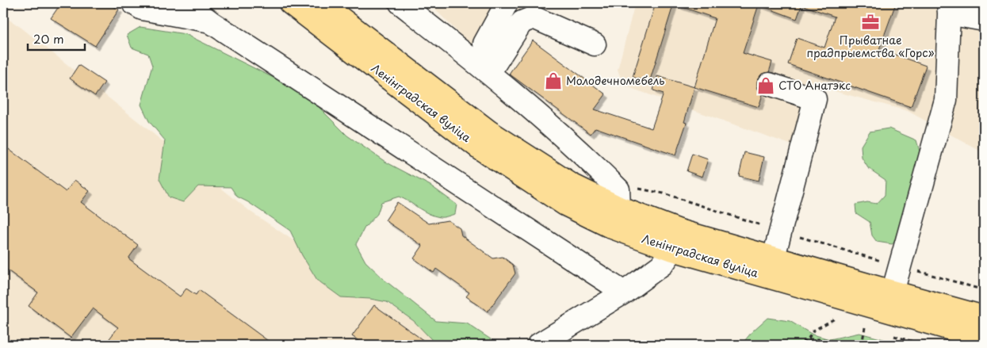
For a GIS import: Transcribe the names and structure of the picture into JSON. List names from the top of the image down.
{
  "streets": {
    "main road": ["Ленінградская вуліца"]
  },
  "places": {
    "office": ["Прыватнае прадпрыемства «Горс»"],
    "shop": ["Молодечномебель", "СТО Анатэкс"]
  },
  "scale_bar": "20 m"
}
